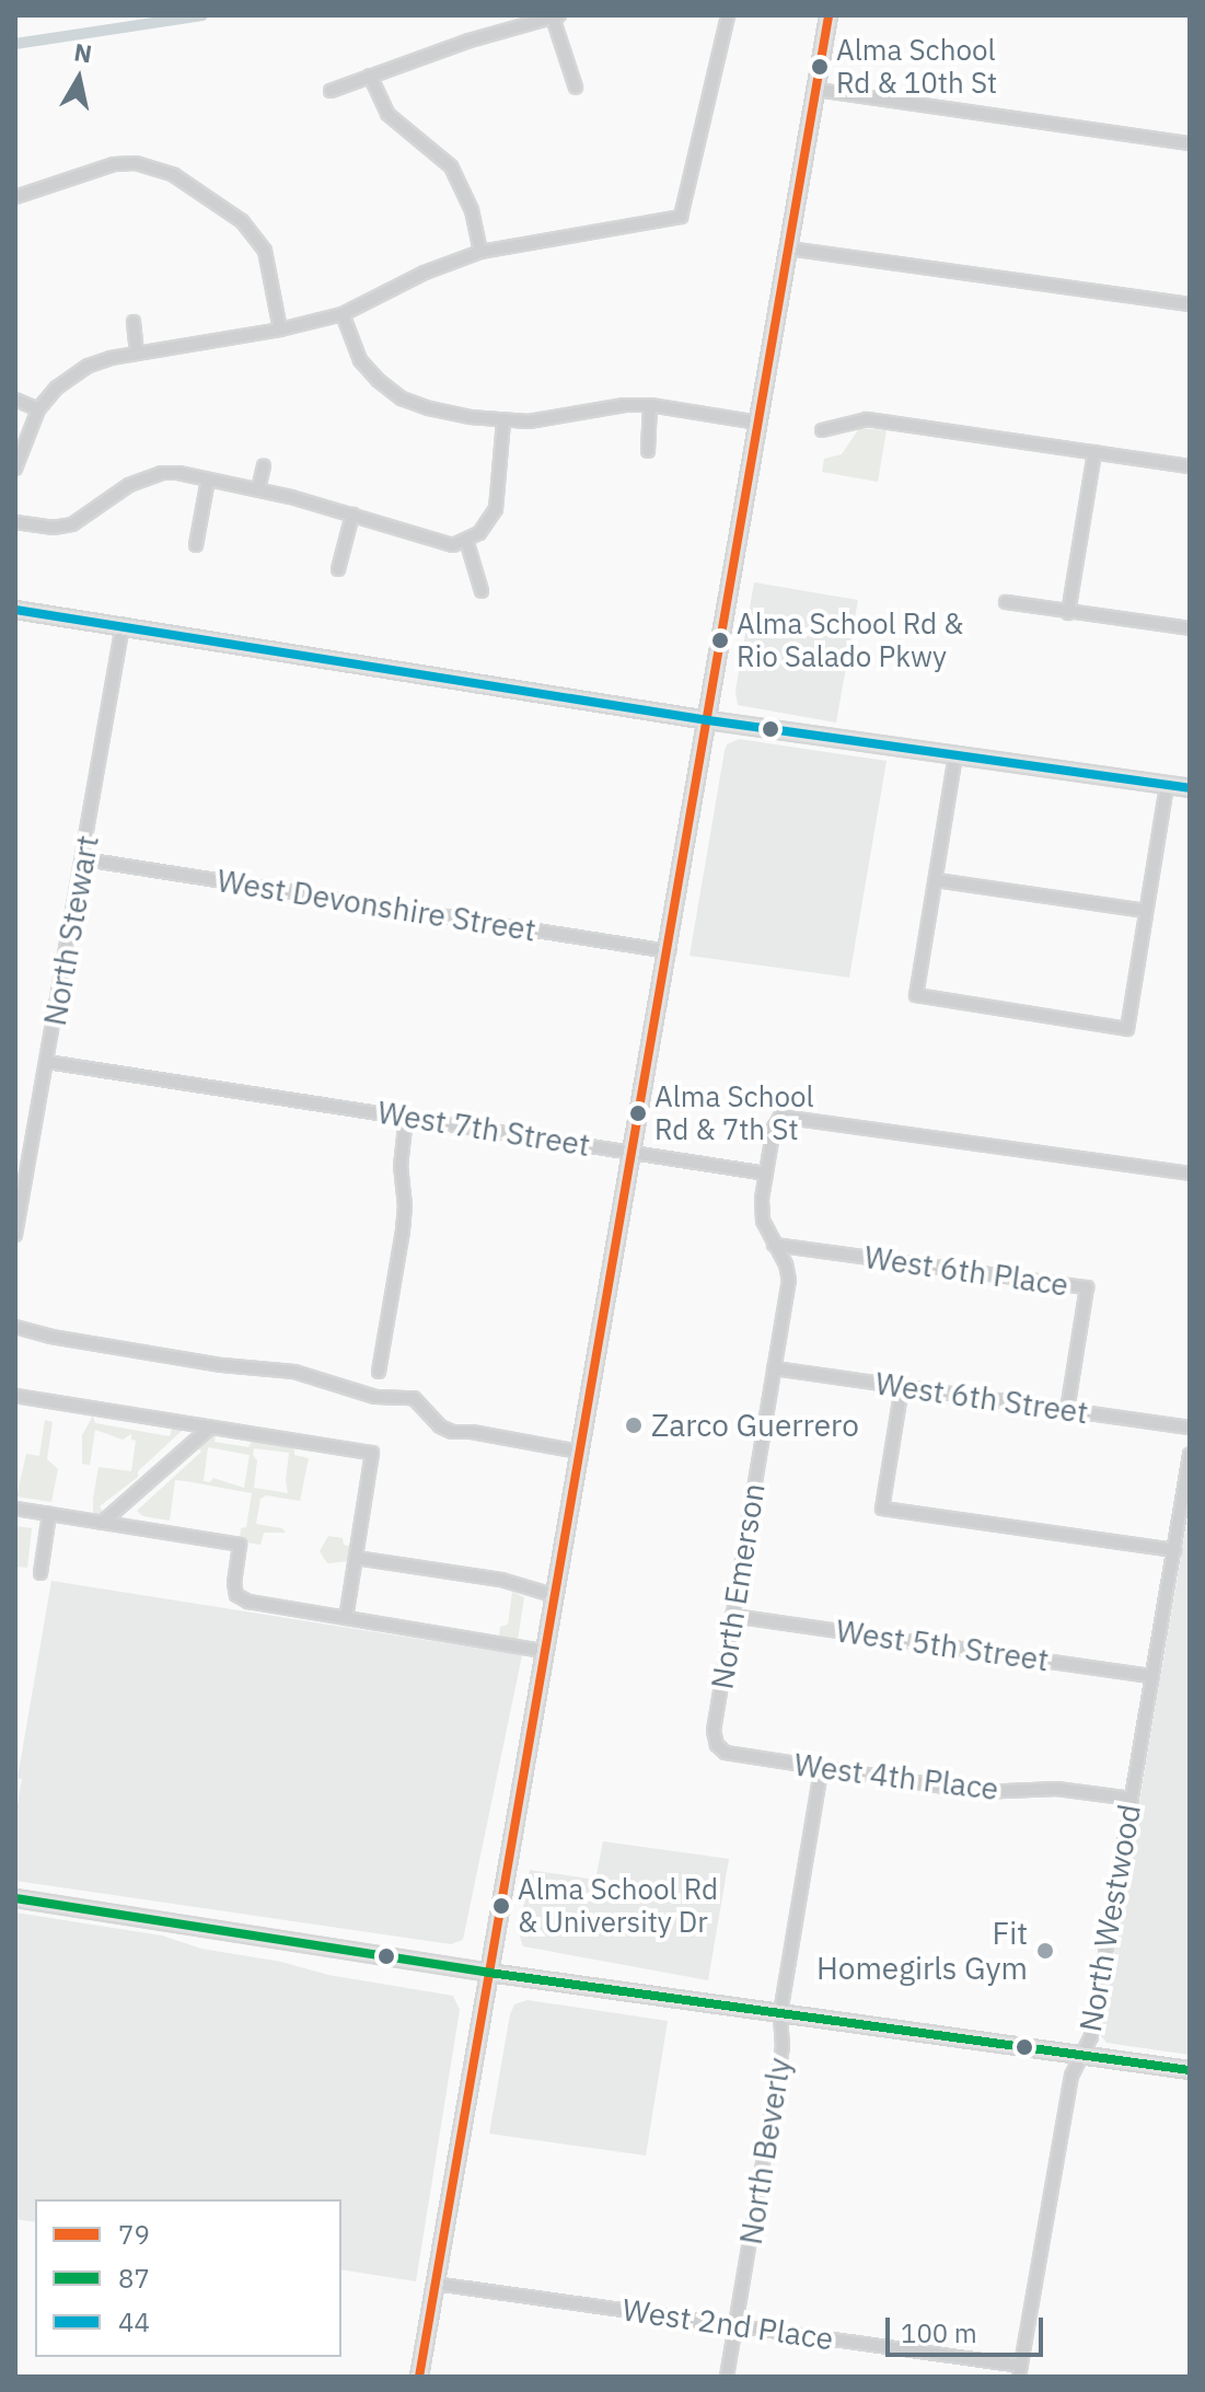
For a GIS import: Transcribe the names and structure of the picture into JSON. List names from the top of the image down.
{
  "streets": {
    "street": [
      "West Devonshire Street",
      "North Stewart",
      "West 7th Street",
      "West 6th Place",
      "West 6th Street",
      "North Emerson",
      "West 5th Street",
      "West 4th Place",
      "North Westwood",
      "North Beverly",
      "West 2nd Place"
    ]
  },
  "crossings": [
    ["West Devonshire Street", "North Stewart"],
    ["North Stewart", "West 7th Street"],
    ["West 7th Street", "North Emerson"],
    ["West 6th Place", "West 6th Street"],
    ["West 6th Place", "North Emerson"],
    ["West 6th Street", "North Emerson"],
    ["North Emerson", "West 5th Street"],
    ["North Emerson", "West 4th Place"],
    ["West 5th Street", "North Westwood"],
    ["West 4th Place", "North Westwood"],
    ["West 4th Place", "North Beverly"],
    ["North Westwood", "West 2nd Place"],
    ["North Beverly", "West 2nd Place"]
  ],
  "places": [
    "Alma School Rd & 10th St",
    "Alma School Rd & Rio Salado Pkwy",
    "Alma School Rd & 7th St",
    "Zarco Guerrero",
    "Alma School Rd & University Dr",
    "Fit Homegirls Gym"
  ],
  "lines": ["transit line 79", "transit line 44", "transit line 87"],
  "legend": ["79", "87", "44"],
  "scale_bar": "100 m",
  "north": "top"
}
